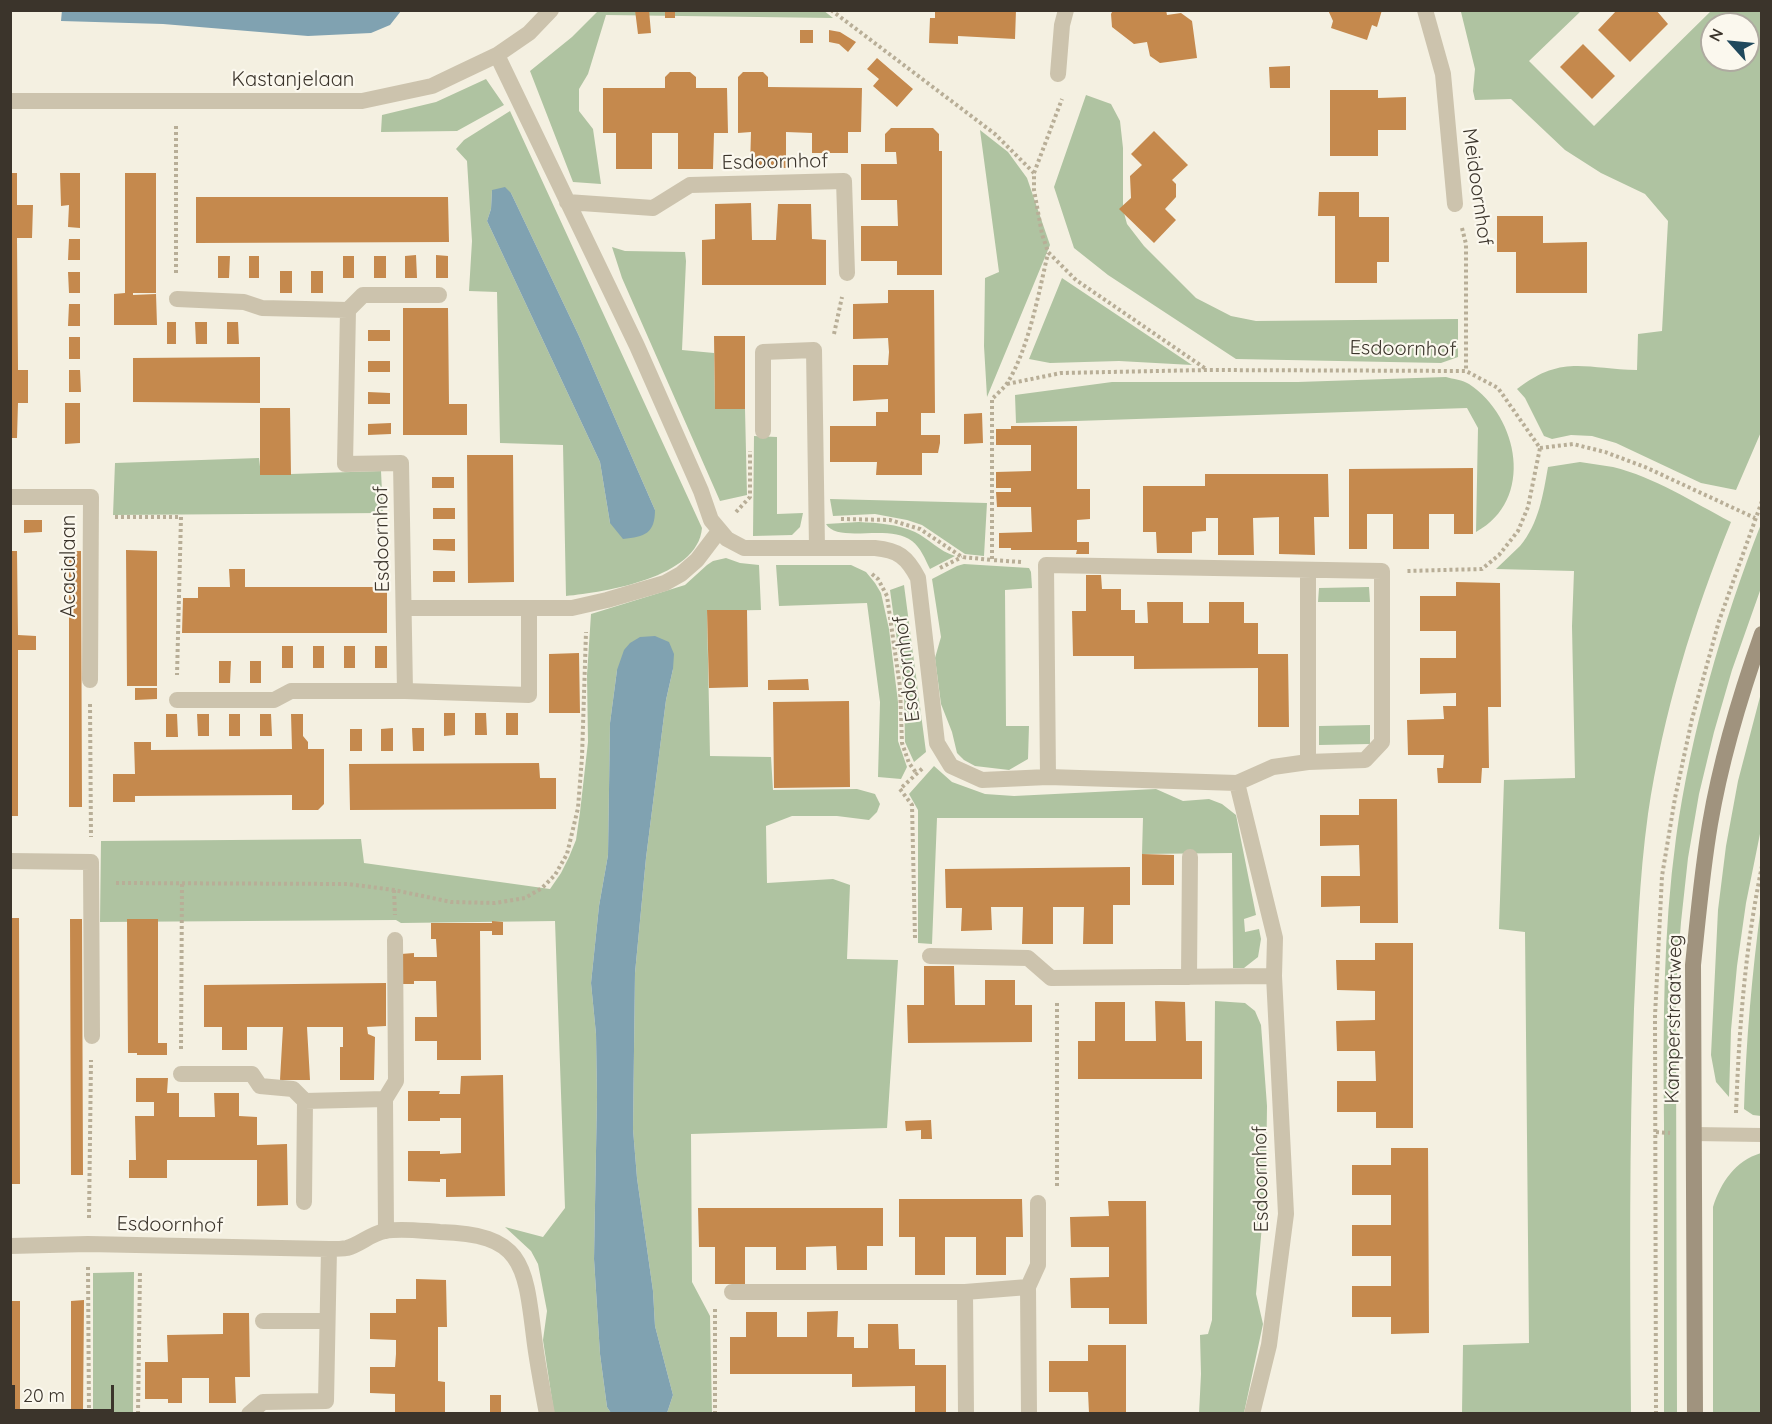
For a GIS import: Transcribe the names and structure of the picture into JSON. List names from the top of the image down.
{
  "streets": {
    "main road": ["Kamperstraatweg"],
    "street": [
      "Kastanjelaan",
      "Esdoornhof",
      "Meidoornhof",
      "Acacialaan"
    ]
  },
  "crossings": [
    ["Kastanjelaan", "Esdoornhof"],
    ["Esdoornhof", "Meidoornhof"]
  ],
  "scale_bar": "20 m",
  "north": "top left"
}
